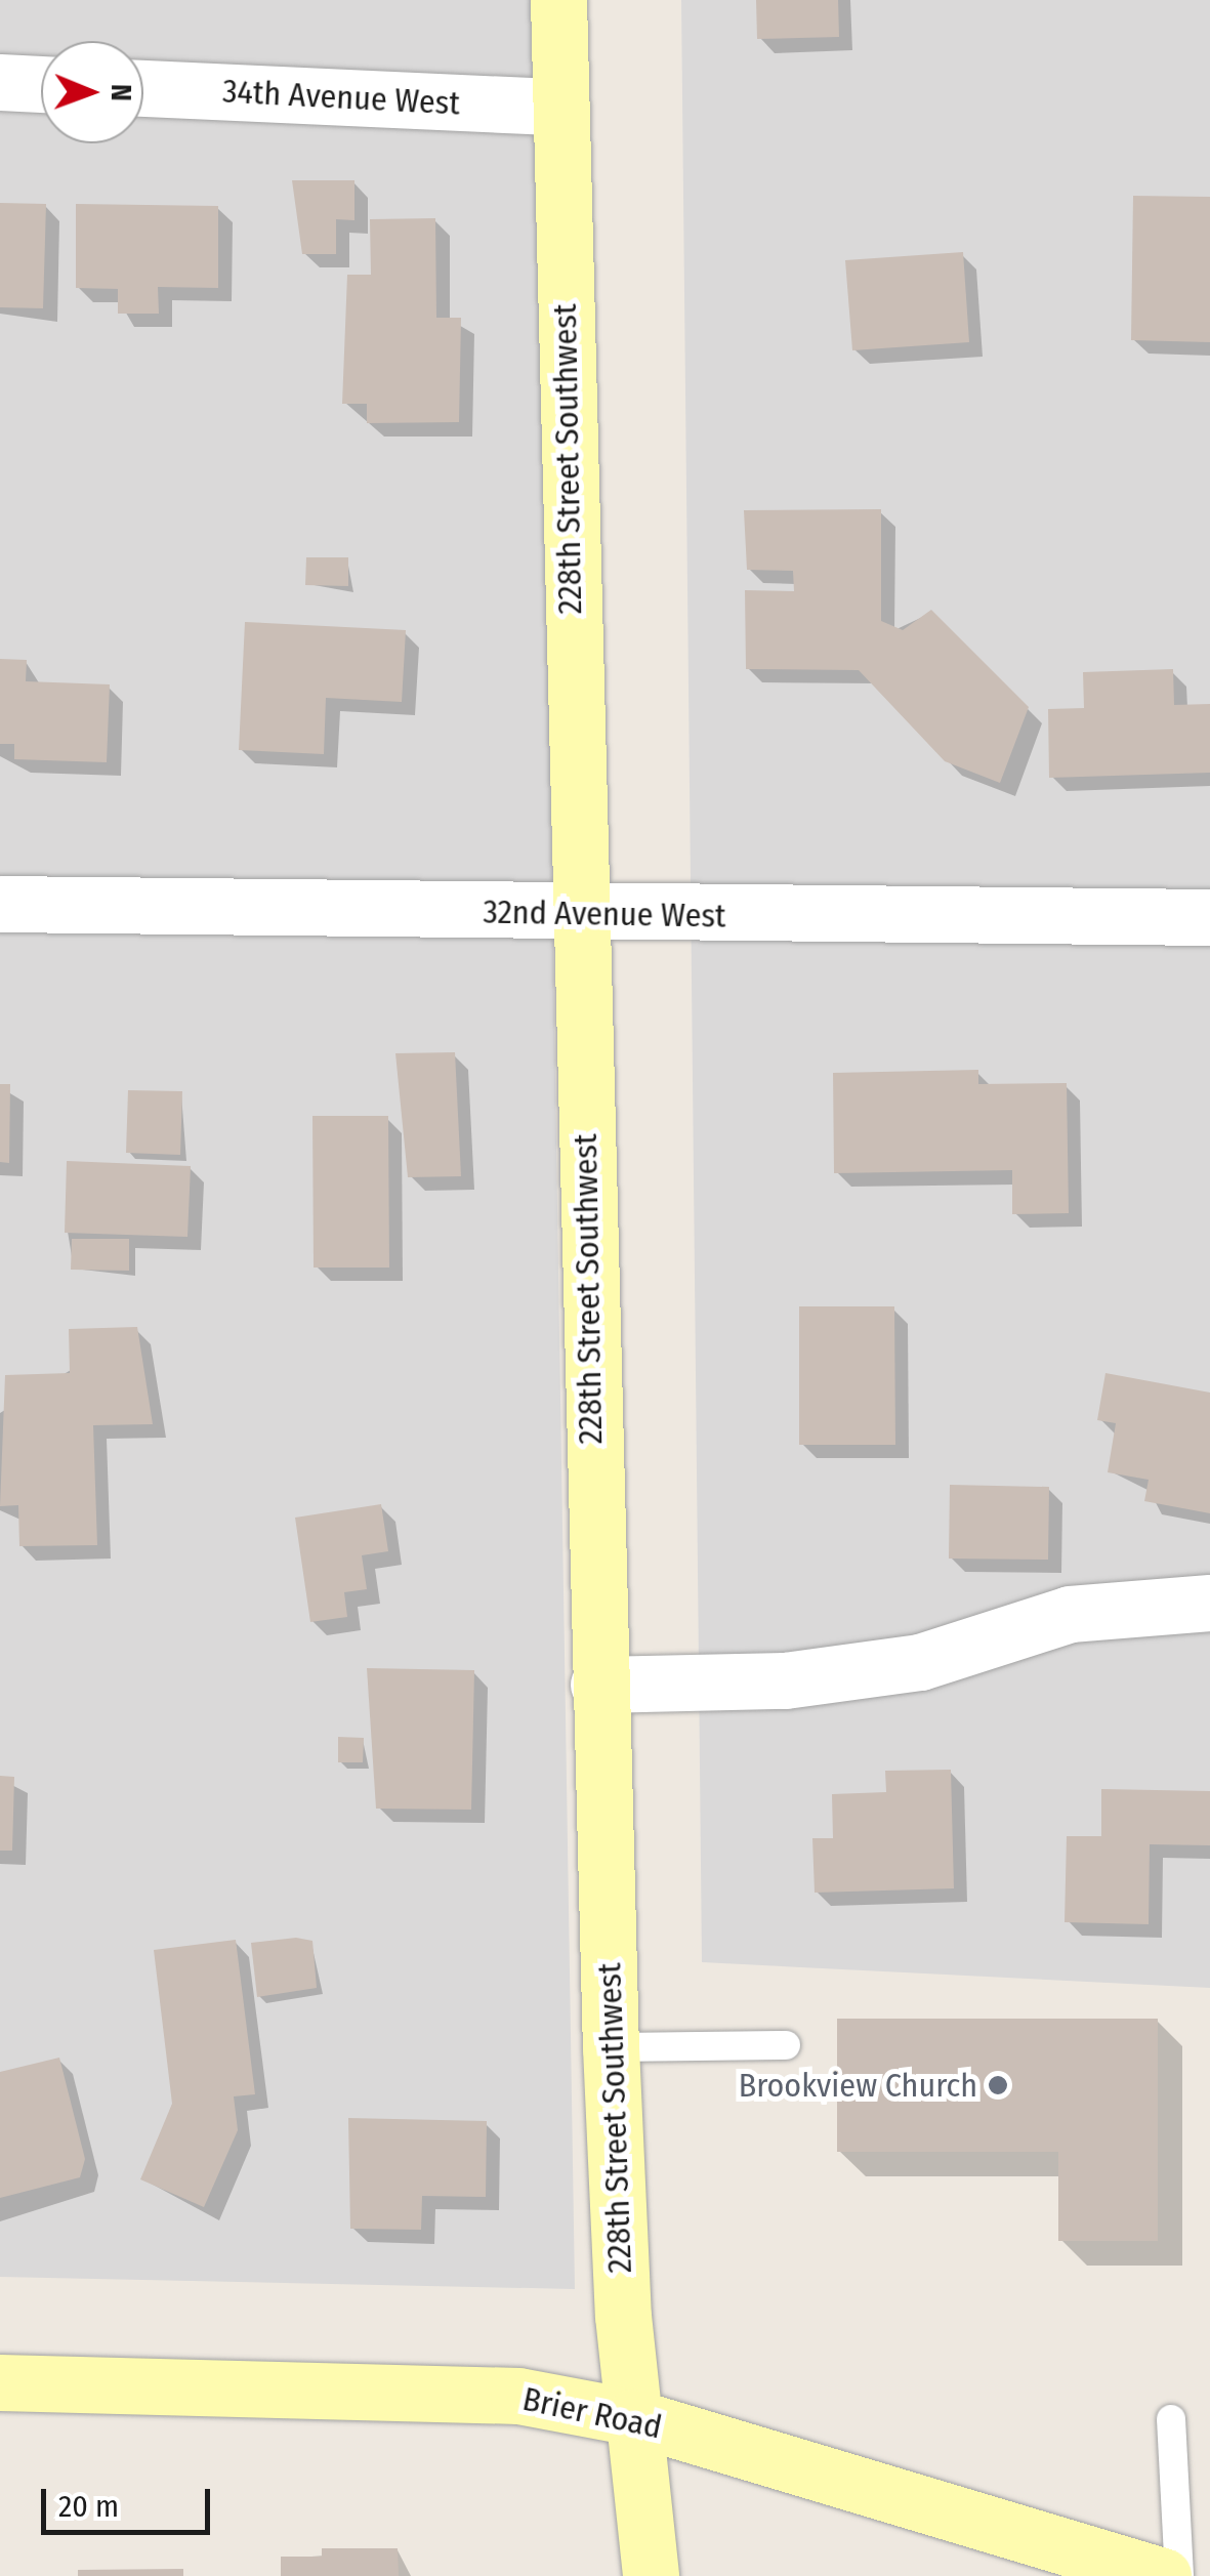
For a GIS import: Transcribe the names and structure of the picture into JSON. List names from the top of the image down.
{
  "streets": {
    "main road": ["228th Street Southwest", "Brier Road"],
    "street": ["34th Avenue West", "32nd Avenue West"]
  },
  "crossings": [
    ["34th Avenue West", "228th Street Southwest"],
    ["228th Street Southwest", "32nd Avenue West"],
    ["228th Street Southwest", "Brier Road"]
  ],
  "places": ["Brookview Church"],
  "scale_bar": "20 m",
  "north": "right"
}
